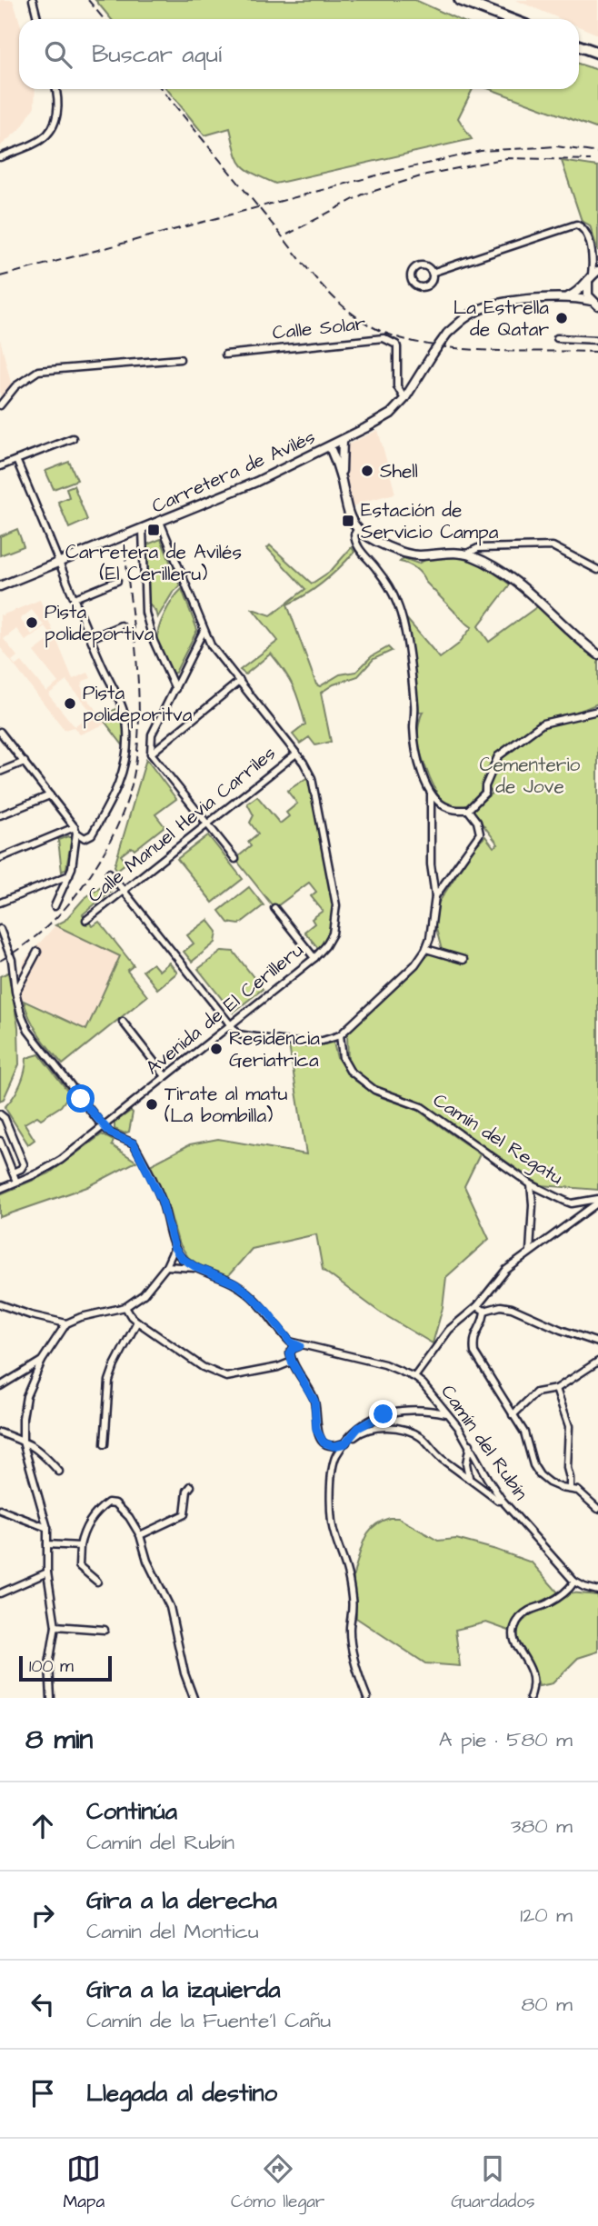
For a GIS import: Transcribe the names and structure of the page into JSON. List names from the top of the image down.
{
  "streets": {
    "street": [
      "Calle Solar",
      "Carretera de Avilés",
      "Calle Manuel Hevia Carriles",
      "Avenida de El Cerilleru",
      "Camín del Regatu",
      "Camín del Rubín"
    ]
  },
  "crossings": [
    ["Calle Solar", "Carretera de Avilés"],
    ["Carretera de Avilés", "Avenida de El Cerilleru"],
    ["Calle Manuel Hevia Carriles", "Avenida de El Cerilleru"]
  ],
  "parks": ["Cementerio de Jove"],
  "places": {
    "other": [
      "La Estrella de Qatar",
      "Shell",
      "Pista polideportiva",
      "Pista polideporitva",
      "Residencia Geriatrica",
      "Tirate al matu (La bombilla)"
    ],
    "transit": ["Estación de Servicio Campa", "Carretera de Avilés (El Cerilleru)"]
  },
  "scale_bar": "100 m",
  "page": {
    "search": "Buscar aquí",
    "scale": "100 m",
    "heading": ["8 min", "A pie · 580 m"],
    "list": [
      ["Continúa", "Camín del Rubín", "380 m"],
      ["Gira a la derecha", "Camin del Monticu", "120 m"],
      ["Gira a la izquierda", "Camín de la Fuente'l Cañu", "80 m"],
      "Llegada al destino"
    ],
    "nav": ["Mapa", "Cómo llegar", "Guardados"]
  }
}
